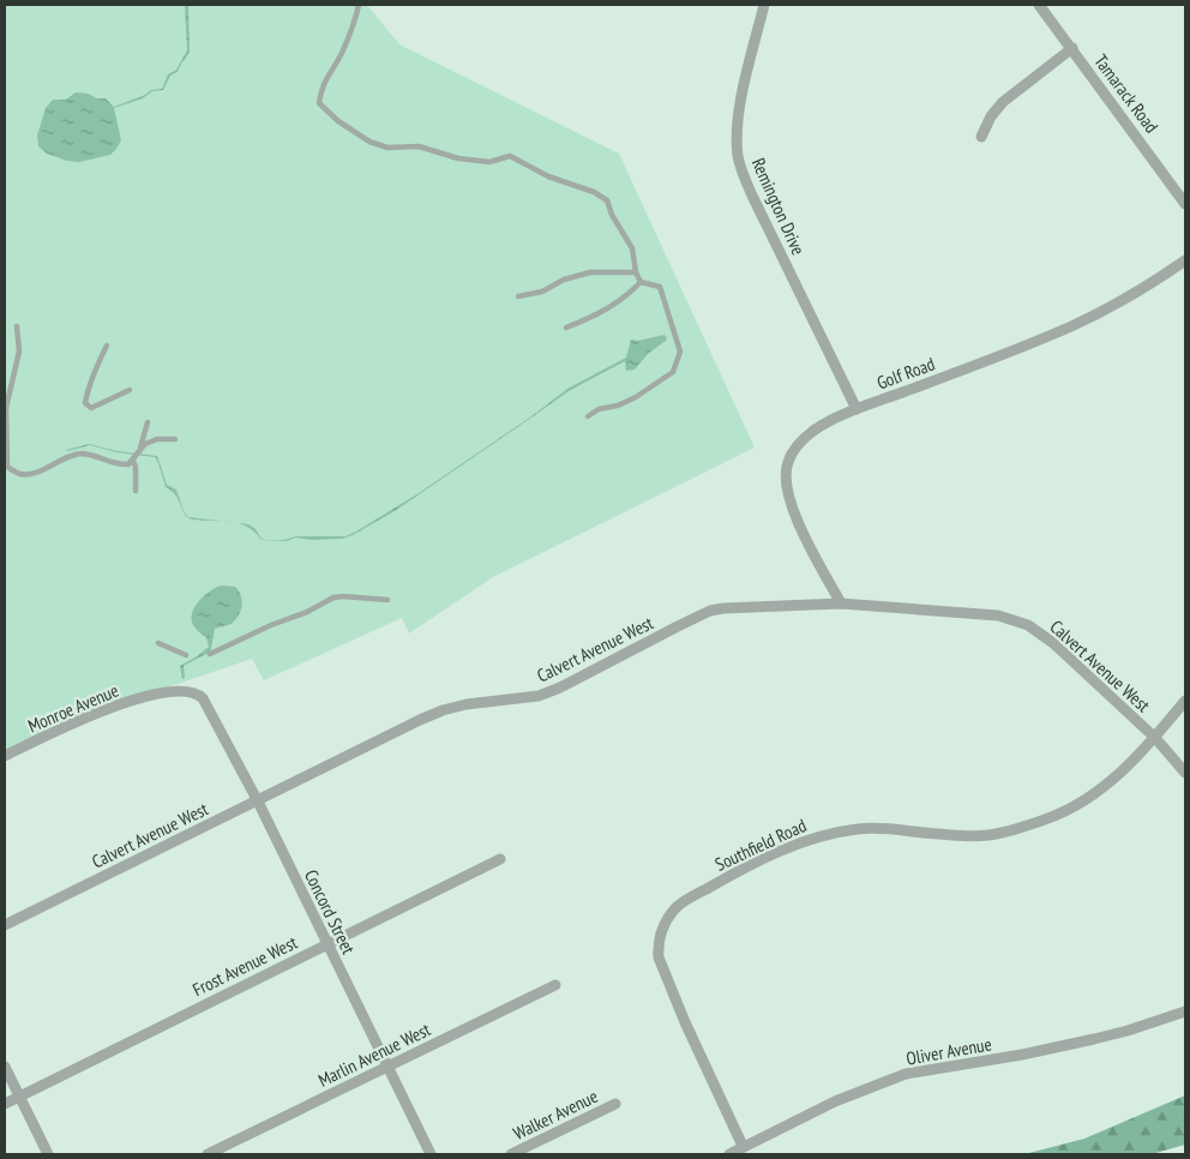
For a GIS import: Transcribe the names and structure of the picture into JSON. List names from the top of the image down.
{
  "streets": {
    "street": [
      "Tamarack Road",
      "Remington Drive",
      "Golf Road",
      "Calvert Avenue West",
      "Monroe Avenue",
      "Southfield Road",
      "Concord Street",
      "Frost Avenue West",
      "Oliver Avenue",
      "Marlin Avenue West",
      "Walker Avenue"
    ]
  },
  "crossings": [
    ["Remington Drive", "Golf Road"],
    ["Golf Road", "Calvert Avenue West"],
    ["Calvert Avenue West", "Southfield Road"],
    ["Calvert Avenue West", "Concord Street"],
    ["Monroe Avenue", "Concord Street"],
    ["Southfield Road", "Oliver Avenue"],
    ["Concord Street", "Frost Avenue West"],
    ["Concord Street", "Marlin Avenue West"]
  ]
}
